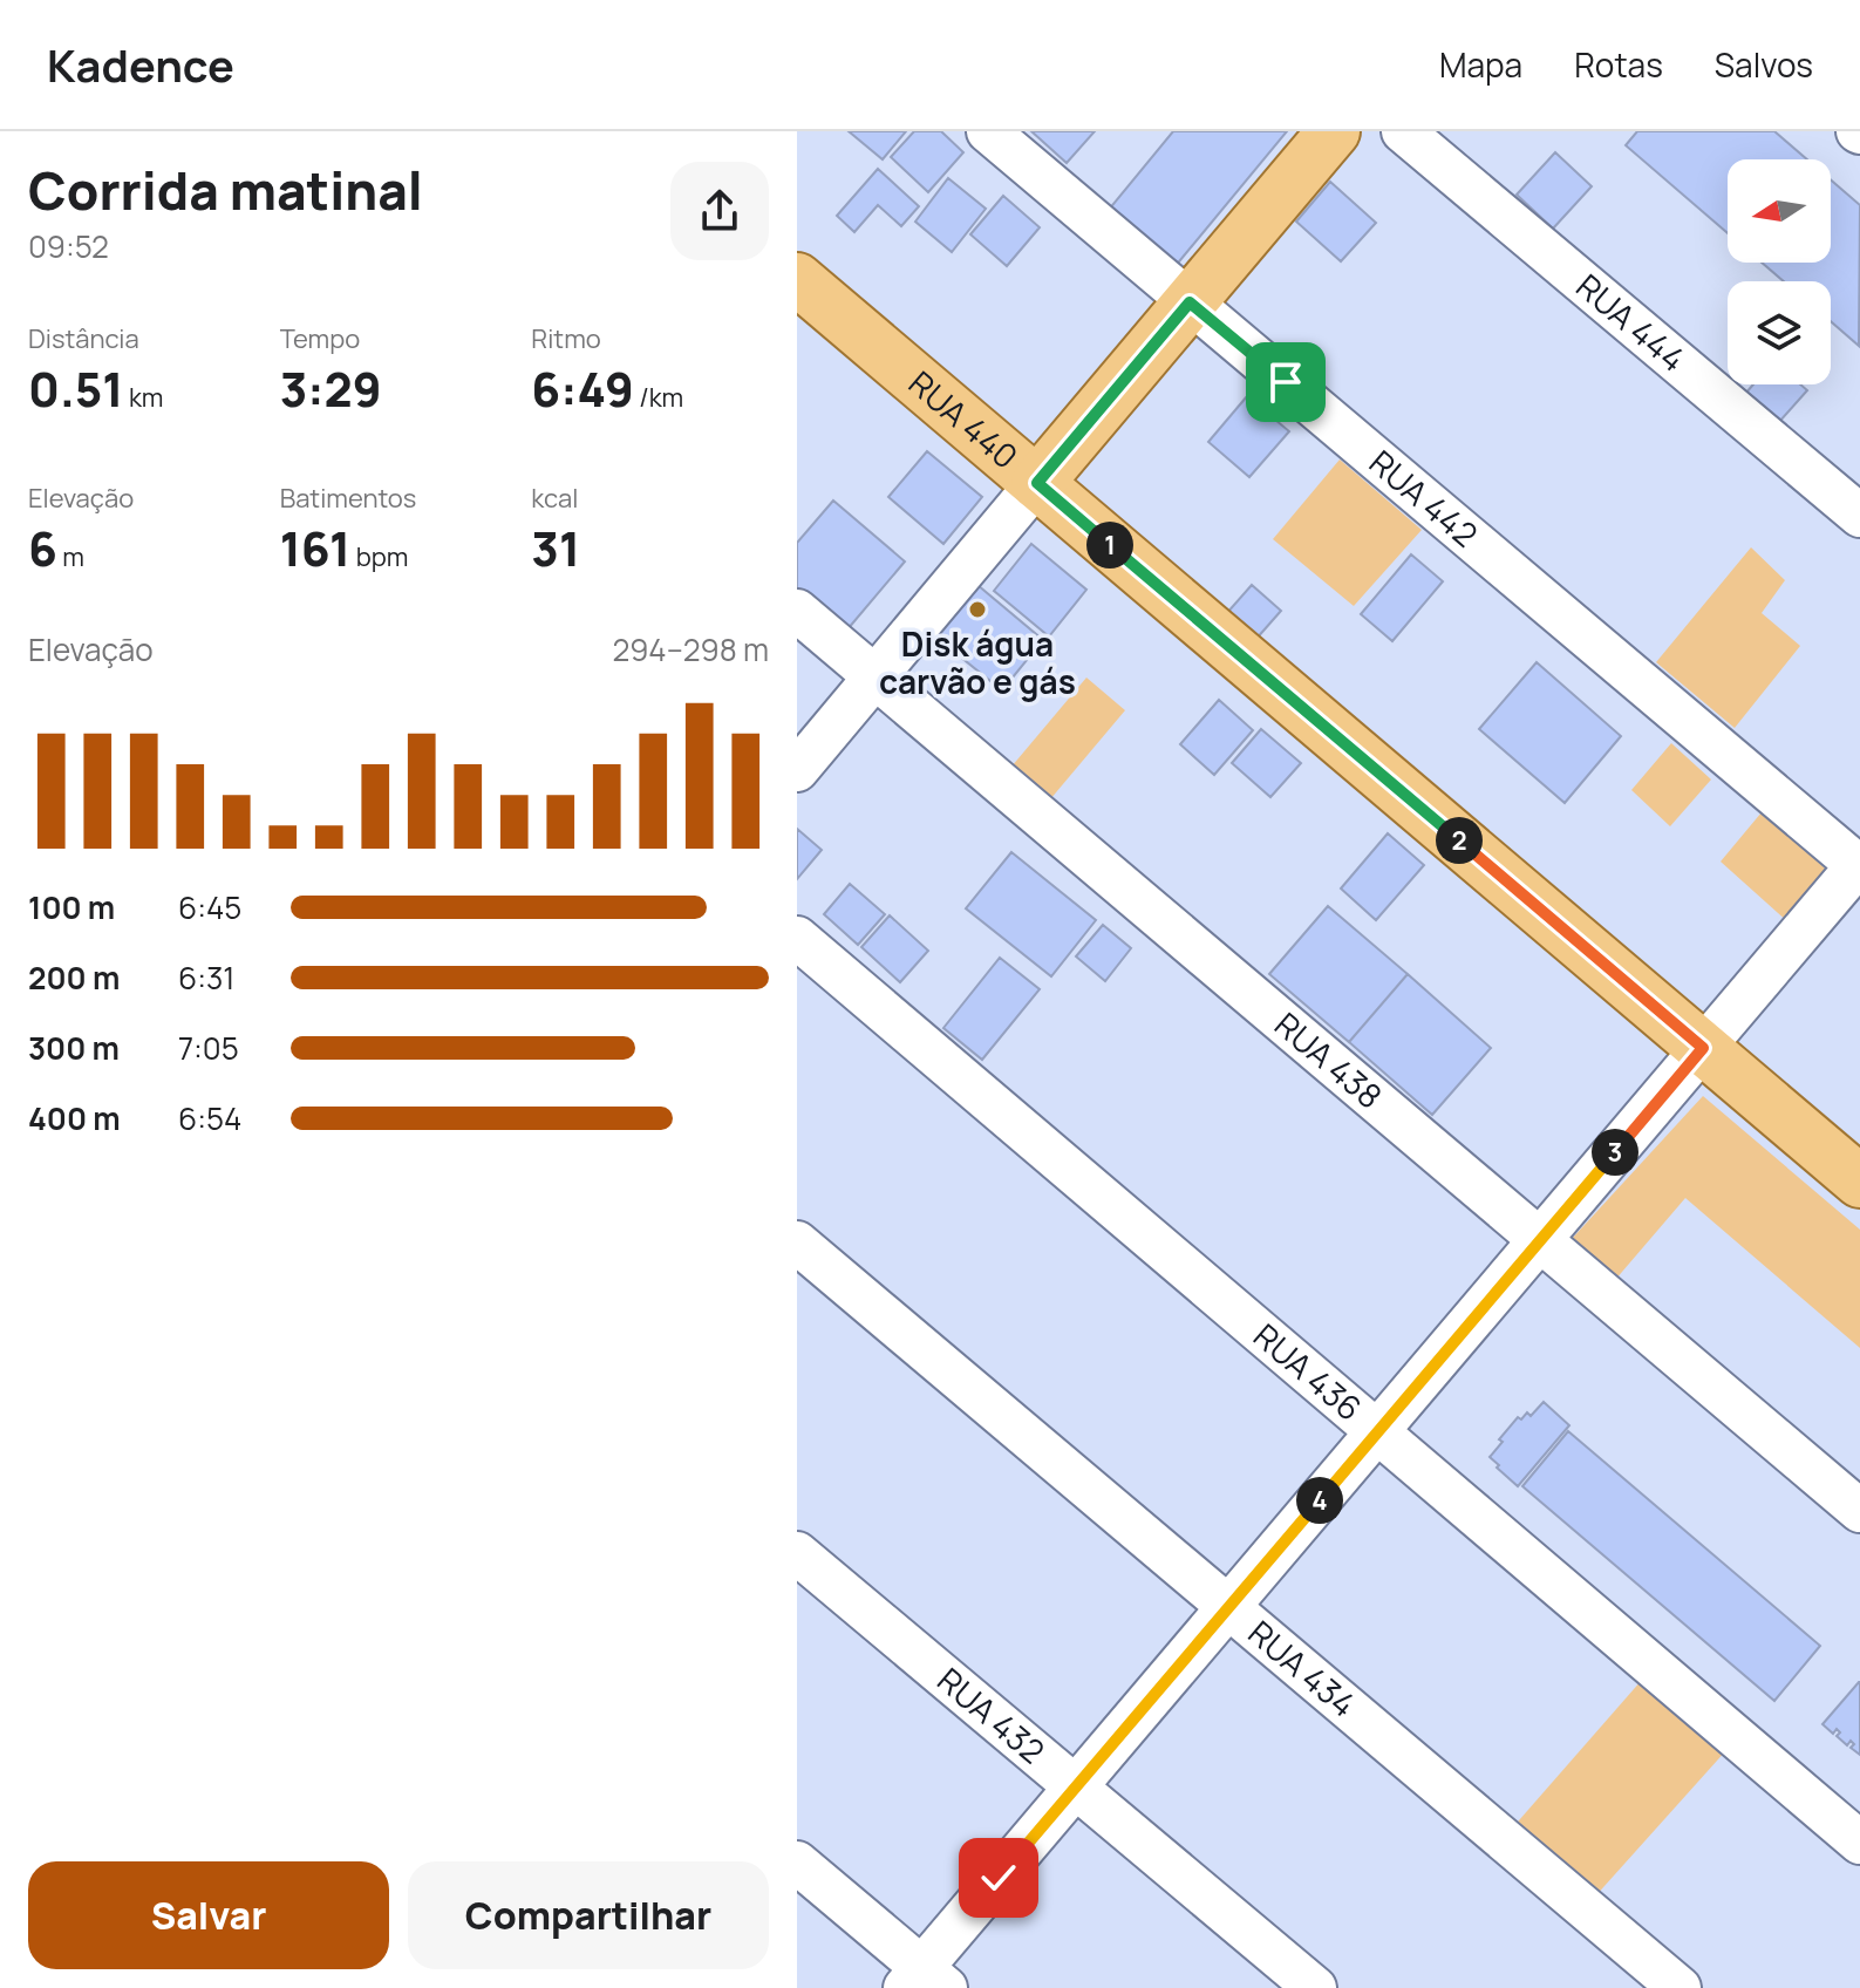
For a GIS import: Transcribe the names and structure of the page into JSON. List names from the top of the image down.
{
  "streets": {
    "main road": ["RUA 440"],
    "street": [
      "RUA 444",
      "RUA 442",
      "RUA 438",
      "RUA 436",
      "RUA 434",
      "RUA 432"
    ]
  },
  "places": ["Disk água carvão e gás"],
  "north": "left",
  "page": {
    "header": "Kadence",
    "nav": ["Mapa", "Rotas", "Salvos"],
    "heading": ["Corrida matinal", "09:52"],
    "stats": [
      ["Distância", "0.51 km"],
      ["Tempo", "3:29"],
      ["Ritmo", "6:49 /km"],
      ["Elevação", "6 m"],
      ["Batimentos", "161 bpm"],
      ["kcal", "31"]
    ],
    "pins": [
      "1",
      "2",
      "3",
      "4"
    ],
    "chart": ["Elevação", "294–298 m"],
    "list": [
      {
        "name": "100 m",
        "note": "6:45"
      },
      {
        "name": "200 m",
        "note": "6:31"
      },
      {
        "name": "300 m",
        "note": "7:05"
      },
      {
        "name": "400 m",
        "note": "6:54"
      }
    ],
    "buttons": ["Salvar", "Compartilhar"]
  }
}
